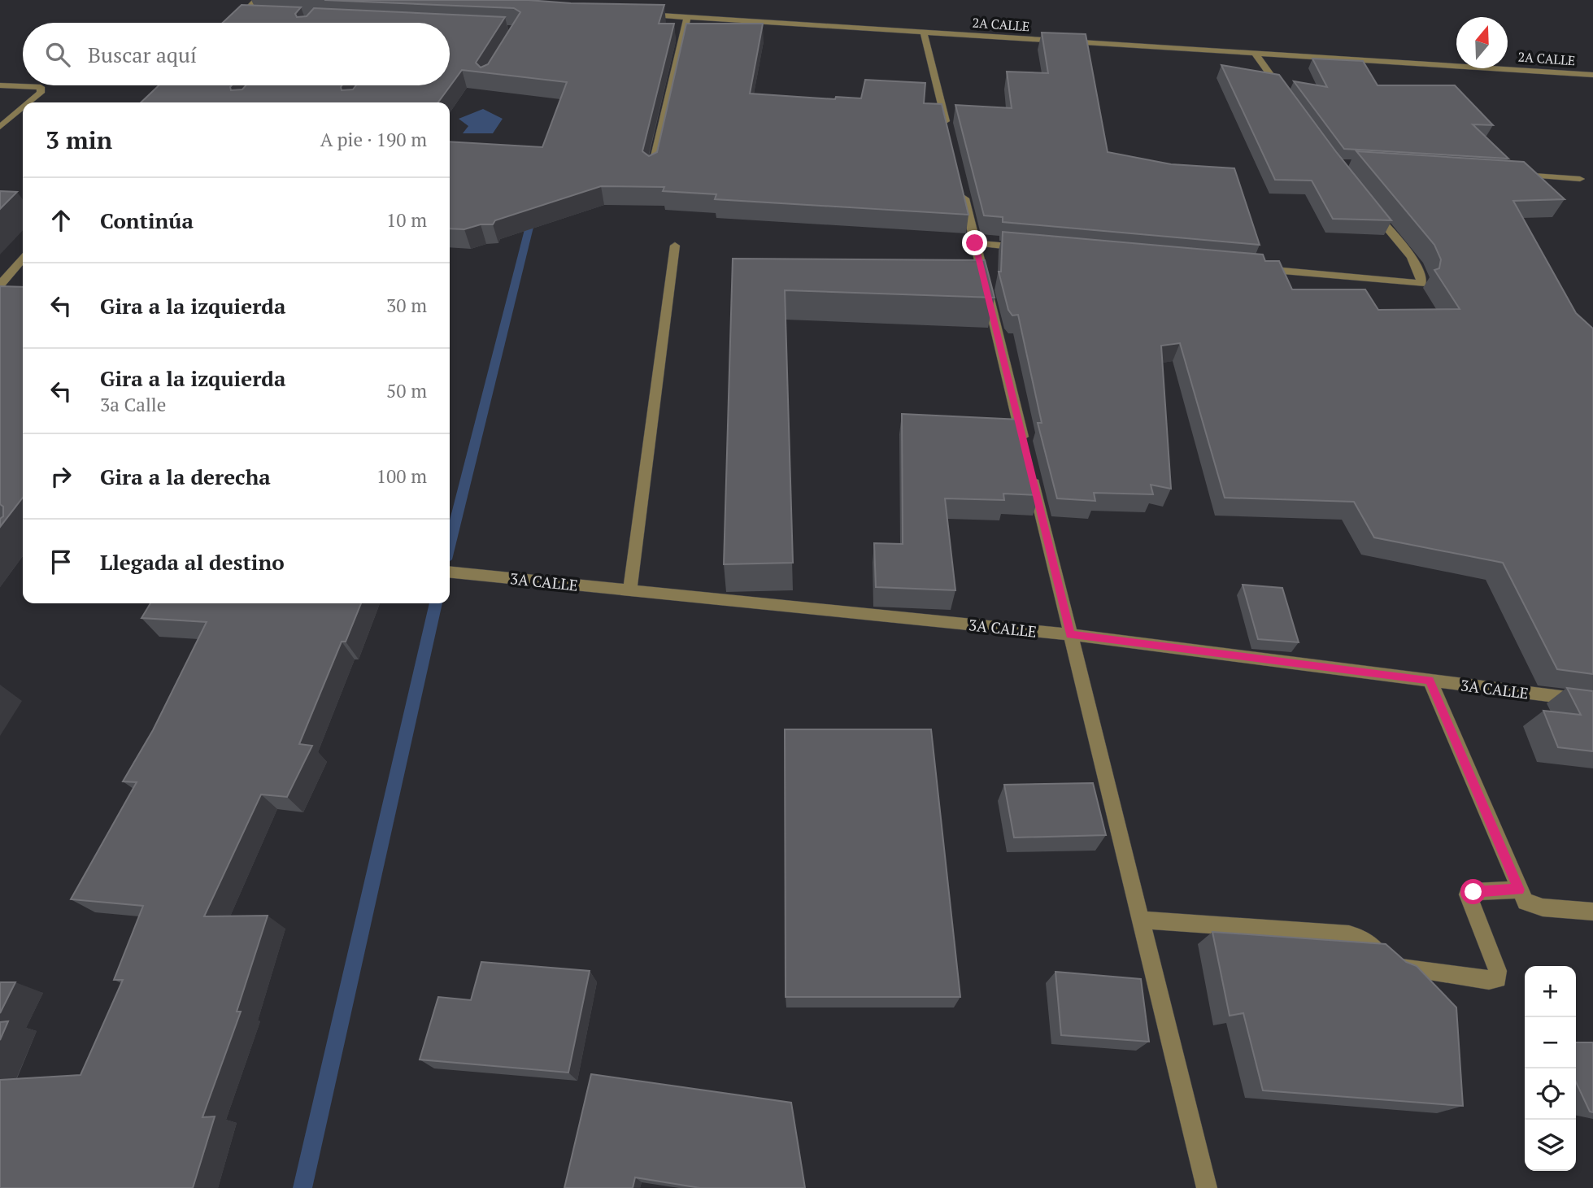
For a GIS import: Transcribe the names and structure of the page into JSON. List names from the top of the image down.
{
  "streets": {
    "street": ["2A CALLE", "3A CALLE"]
  },
  "north": "top",
  "page": {
    "search": "Buscar aquí",
    "heading": ["3 min", "A pie · 190 m"],
    "list": [
      ["Continúa", "10 m"],
      ["Gira a la izquierda", "30 m"],
      ["Gira a la izquierda", "3a Calle", "50 m"],
      ["Gira a la derecha", "100 m"],
      "Llegada al destino"
    ],
    "map_buttons": ["+", "−"]
  }
}
